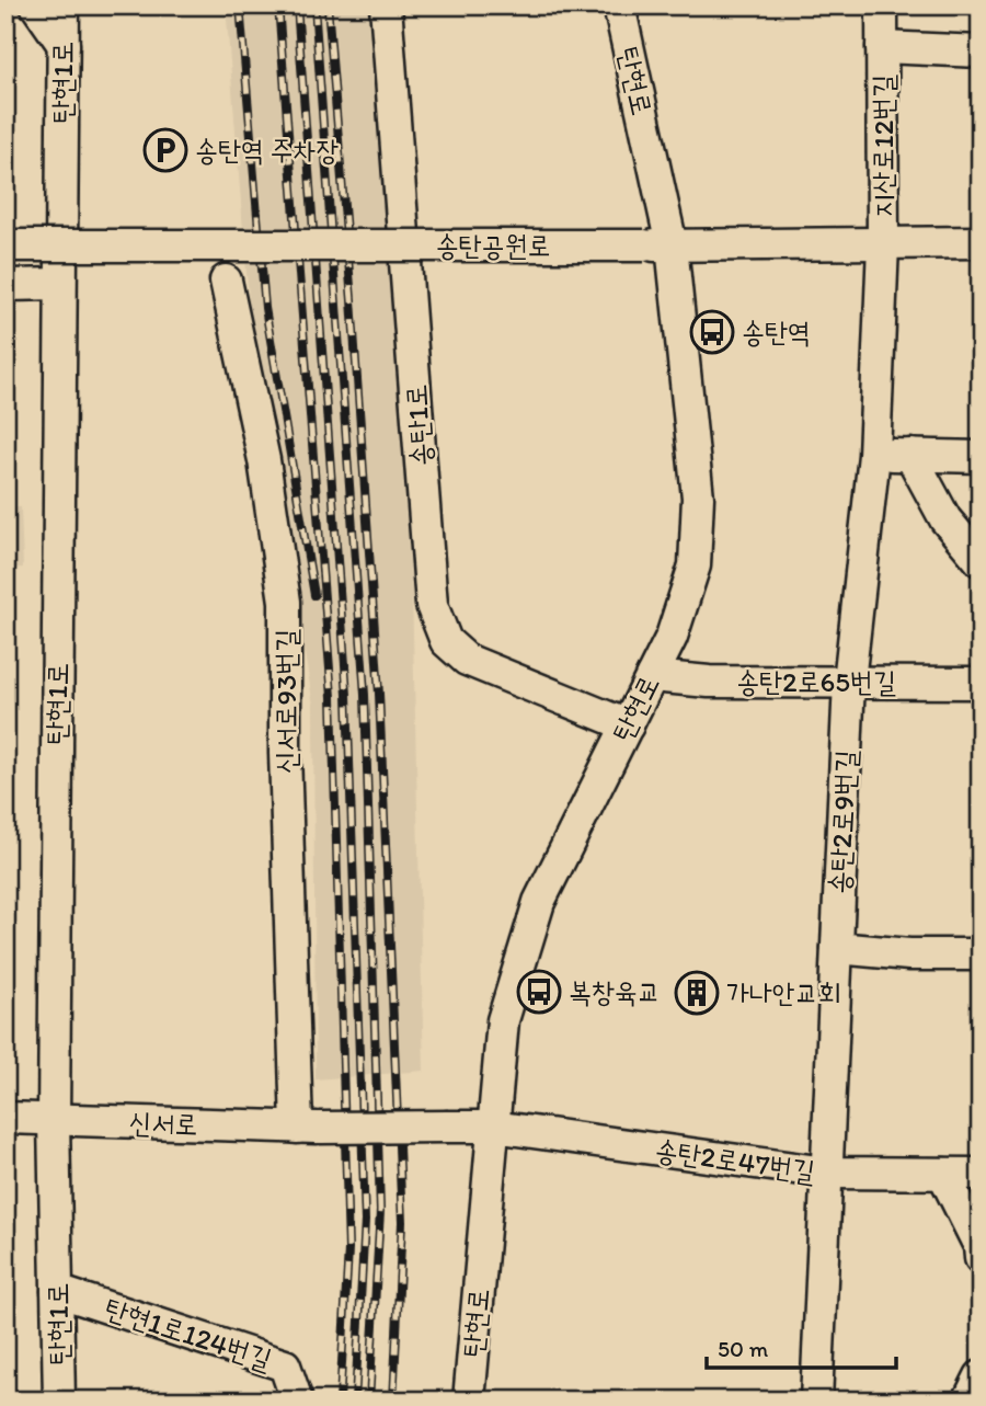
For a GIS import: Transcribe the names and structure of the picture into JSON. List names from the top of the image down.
{
  "streets": {
    "street": [
      "탄현로",
      "탄현1로",
      "지산로12번길",
      "송탄공원로",
      "송탄1로",
      "송탄2로65번길",
      "신서로93번길",
      "송탄2로9번길",
      "신서로",
      "송탄2로47번길",
      "탄현1로124번길"
    ]
  },
  "crossings": [
    ["탄현로", "송탄공원로"],
    ["탄현로", "송탄1로"],
    ["탄현로", "송탄2로65번길"],
    ["탄현로", "신서로"],
    ["탄현로", "송탄2로47번길"],
    ["탄현1로", "신서로"],
    ["탄현1로", "탄현1로124번길"],
    ["지산로12번길", "송탄공원로"],
    ["지산로12번길", "송탄2로9번길"],
    ["송탄공원로", "송탄2로9번길"],
    ["송탄2로65번길", "송탄2로9번길"],
    ["신서로93번길", "신서로"],
    ["송탄2로9번길", "송탄2로47번길"],
    ["신서로", "송탄2로47번길"]
  ],
  "places": {
    "parking": ["송탄역 주차장"],
    "bus stop": ["송탄역", "복창육교"],
    "building": ["가나안교회"]
  },
  "scale_bar": "50 m"
}
